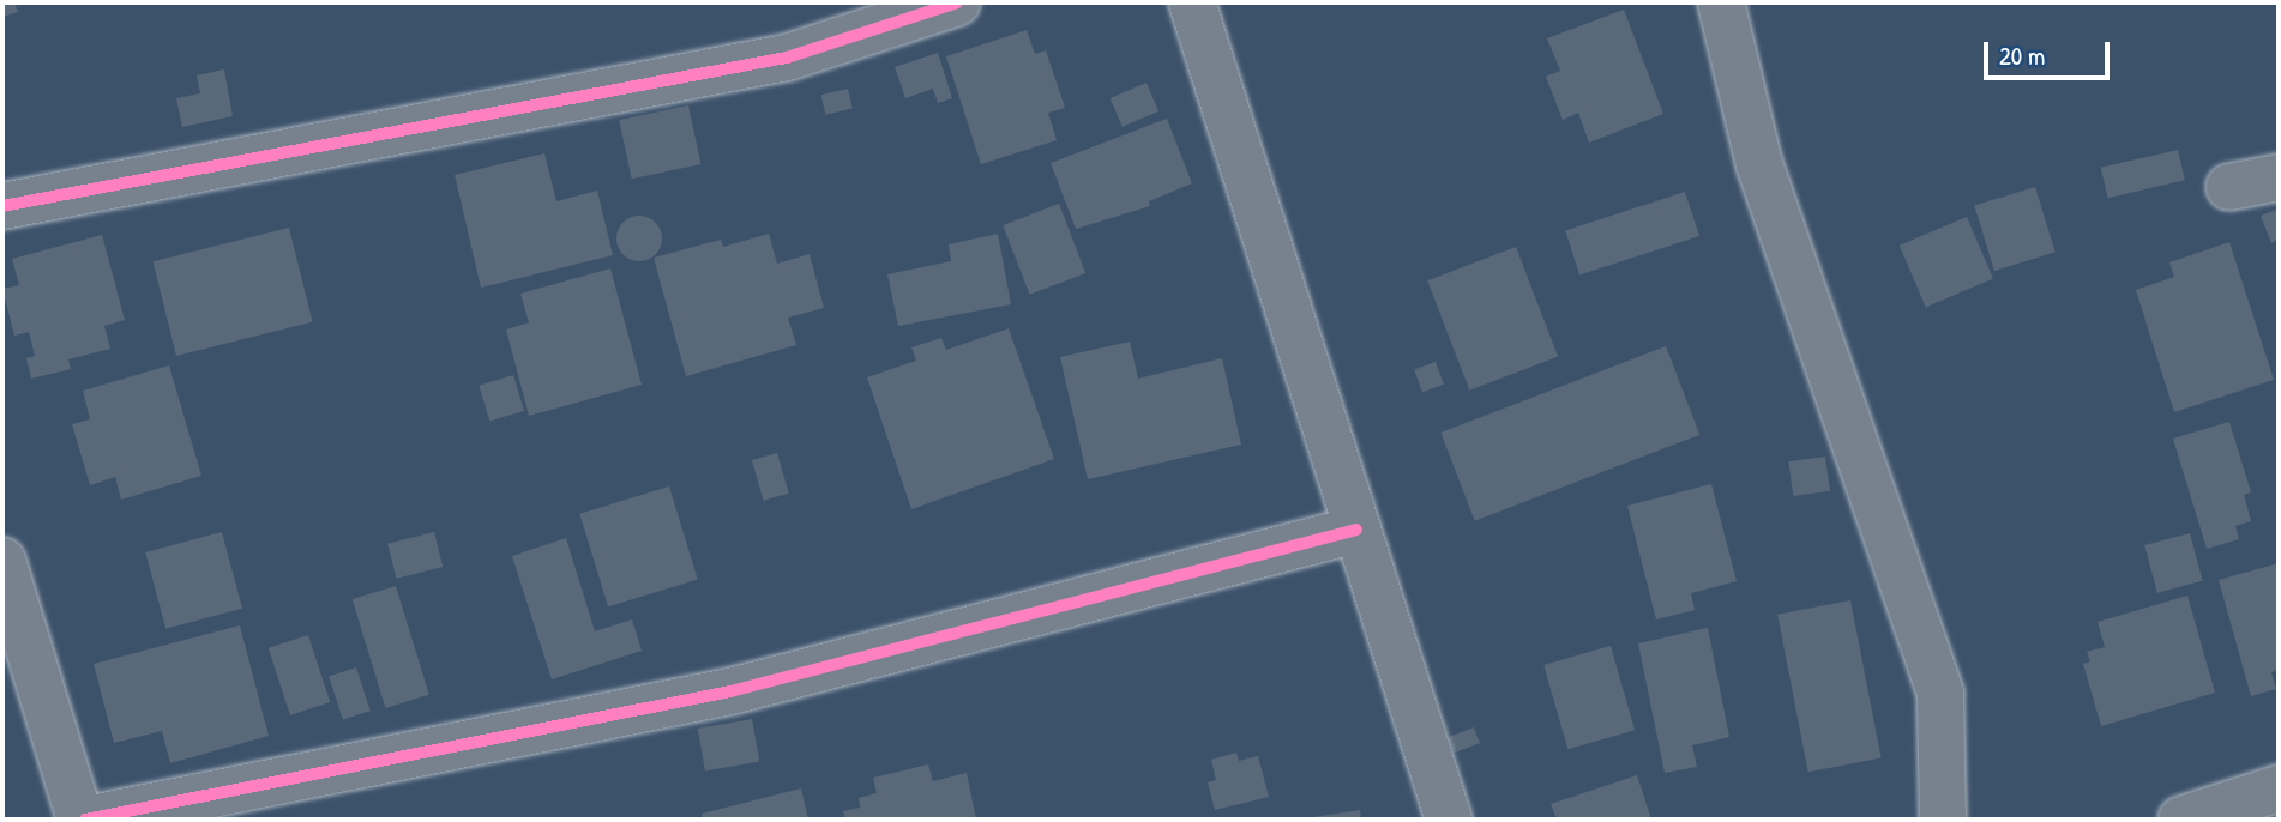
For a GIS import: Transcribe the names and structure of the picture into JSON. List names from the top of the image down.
{
  "scale_bar": "20 m"
}
